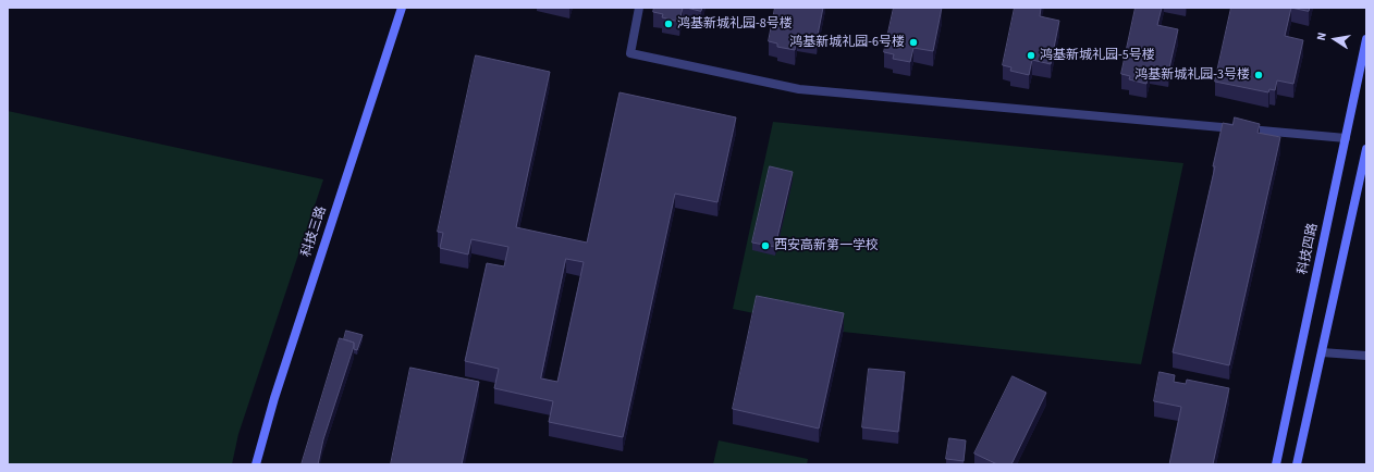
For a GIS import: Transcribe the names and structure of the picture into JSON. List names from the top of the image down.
{
  "streets": {
    "street": ["科技三路", "科技四路"]
  },
  "places": [
    "鸿基新城礼园-8号楼",
    "鸿基新城礼园-6号楼",
    "鸿基新城礼园-5号楼",
    "鸿基新城礼园-3号楼",
    "西安高新第一学校"
  ],
  "north": "left"
}
